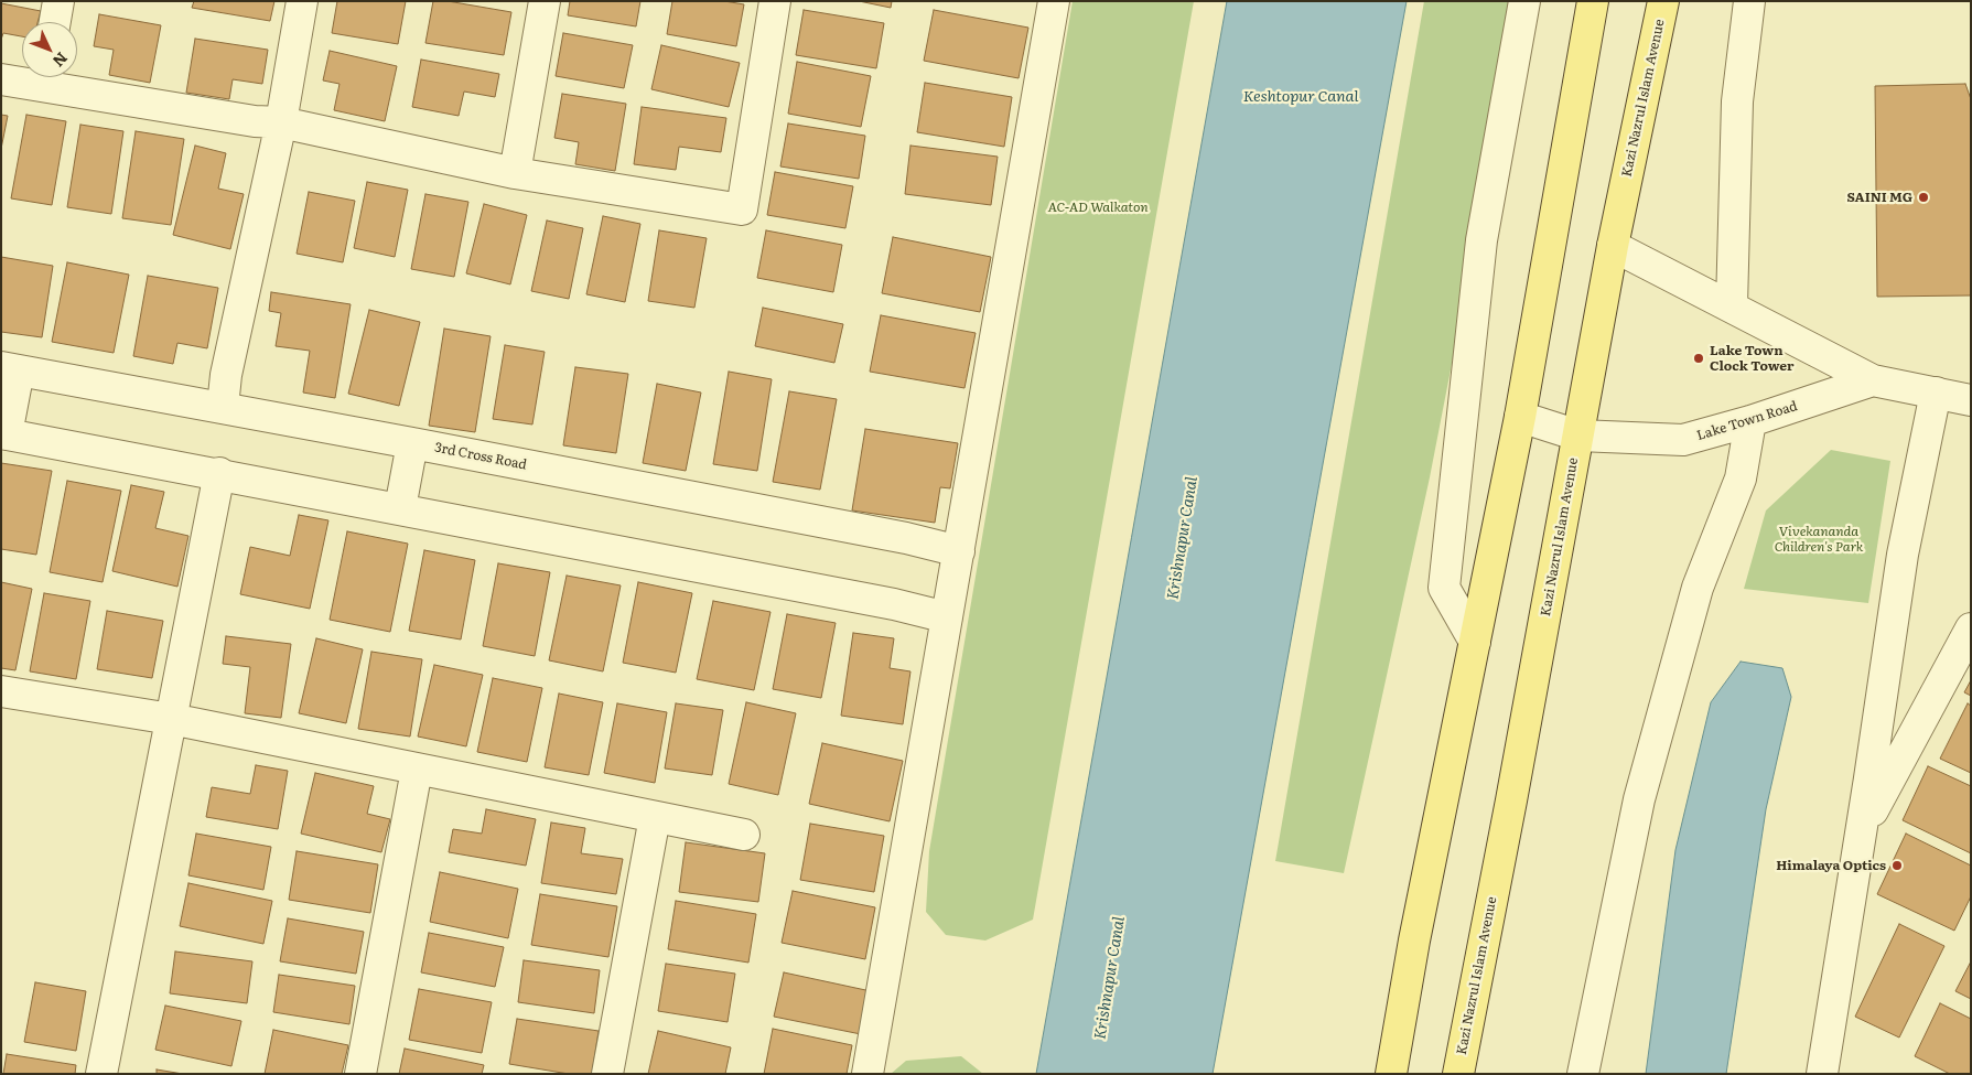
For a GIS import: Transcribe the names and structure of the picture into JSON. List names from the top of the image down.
{
  "streets": {
    "main road": ["Kazi Nazrul Islam Avenue"],
    "street": ["Lake Town Road", "3rd Cross Road"]
  },
  "crossings": [
    ["Kazi Nazrul Islam Avenue", "Lake Town Road"]
  ],
  "water": ["Keshtopur Canal", "Krishnapur Canal"],
  "parks": ["AC-AD Walkaton", "Vivekananda Children's Park"],
  "places": ["SAINI MG", "Lake Town Clock Tower", "Himalaya Optics"],
  "north": "bottom right"
}
